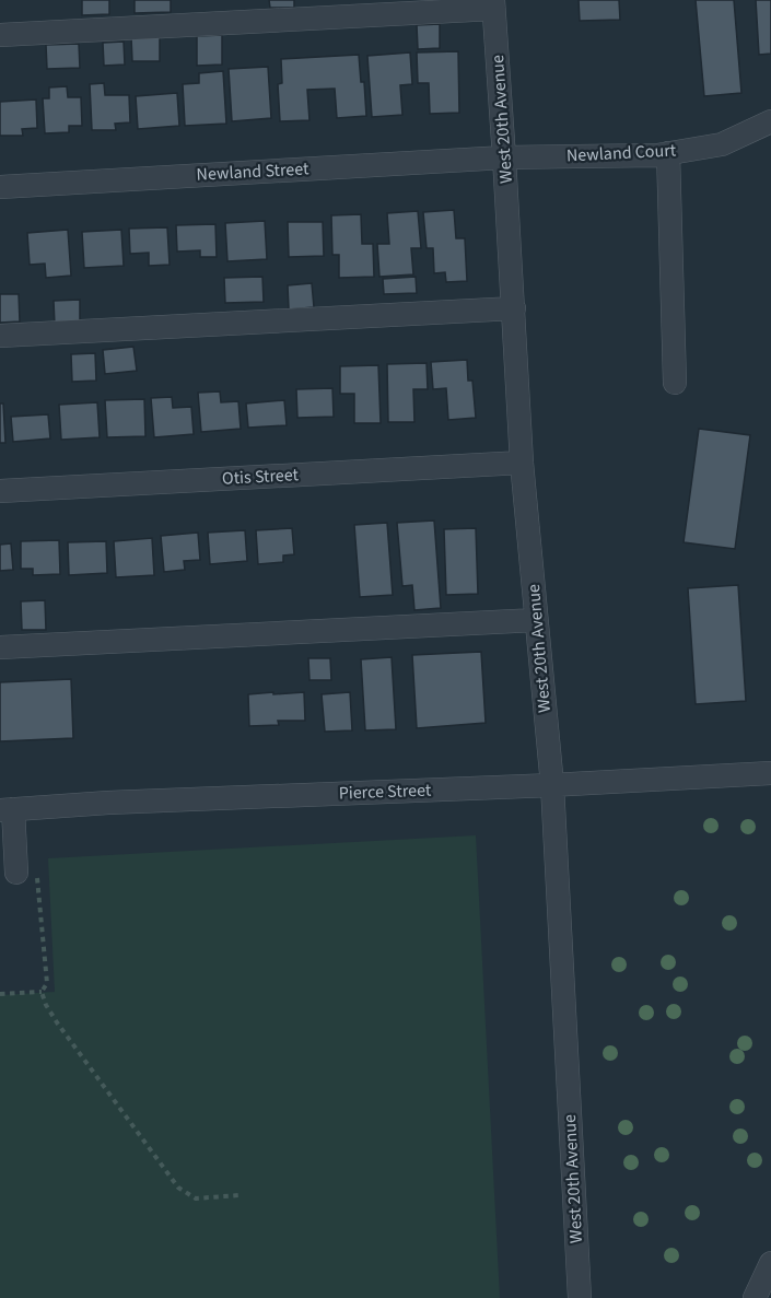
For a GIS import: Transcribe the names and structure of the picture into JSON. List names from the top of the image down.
{
  "streets": {
    "street": [
      "West 20th Avenue",
      "Newland Court",
      "Newland Street",
      "Otis Street",
      "Pierce Street"
    ]
  },
  "crossings": [
    ["West 20th Avenue", "Newland Court"],
    ["West 20th Avenue", "Newland Street"],
    ["West 20th Avenue", "Otis Street"],
    ["West 20th Avenue", "Pierce Street"],
    ["Newland Court", "Newland Street"]
  ]
}
